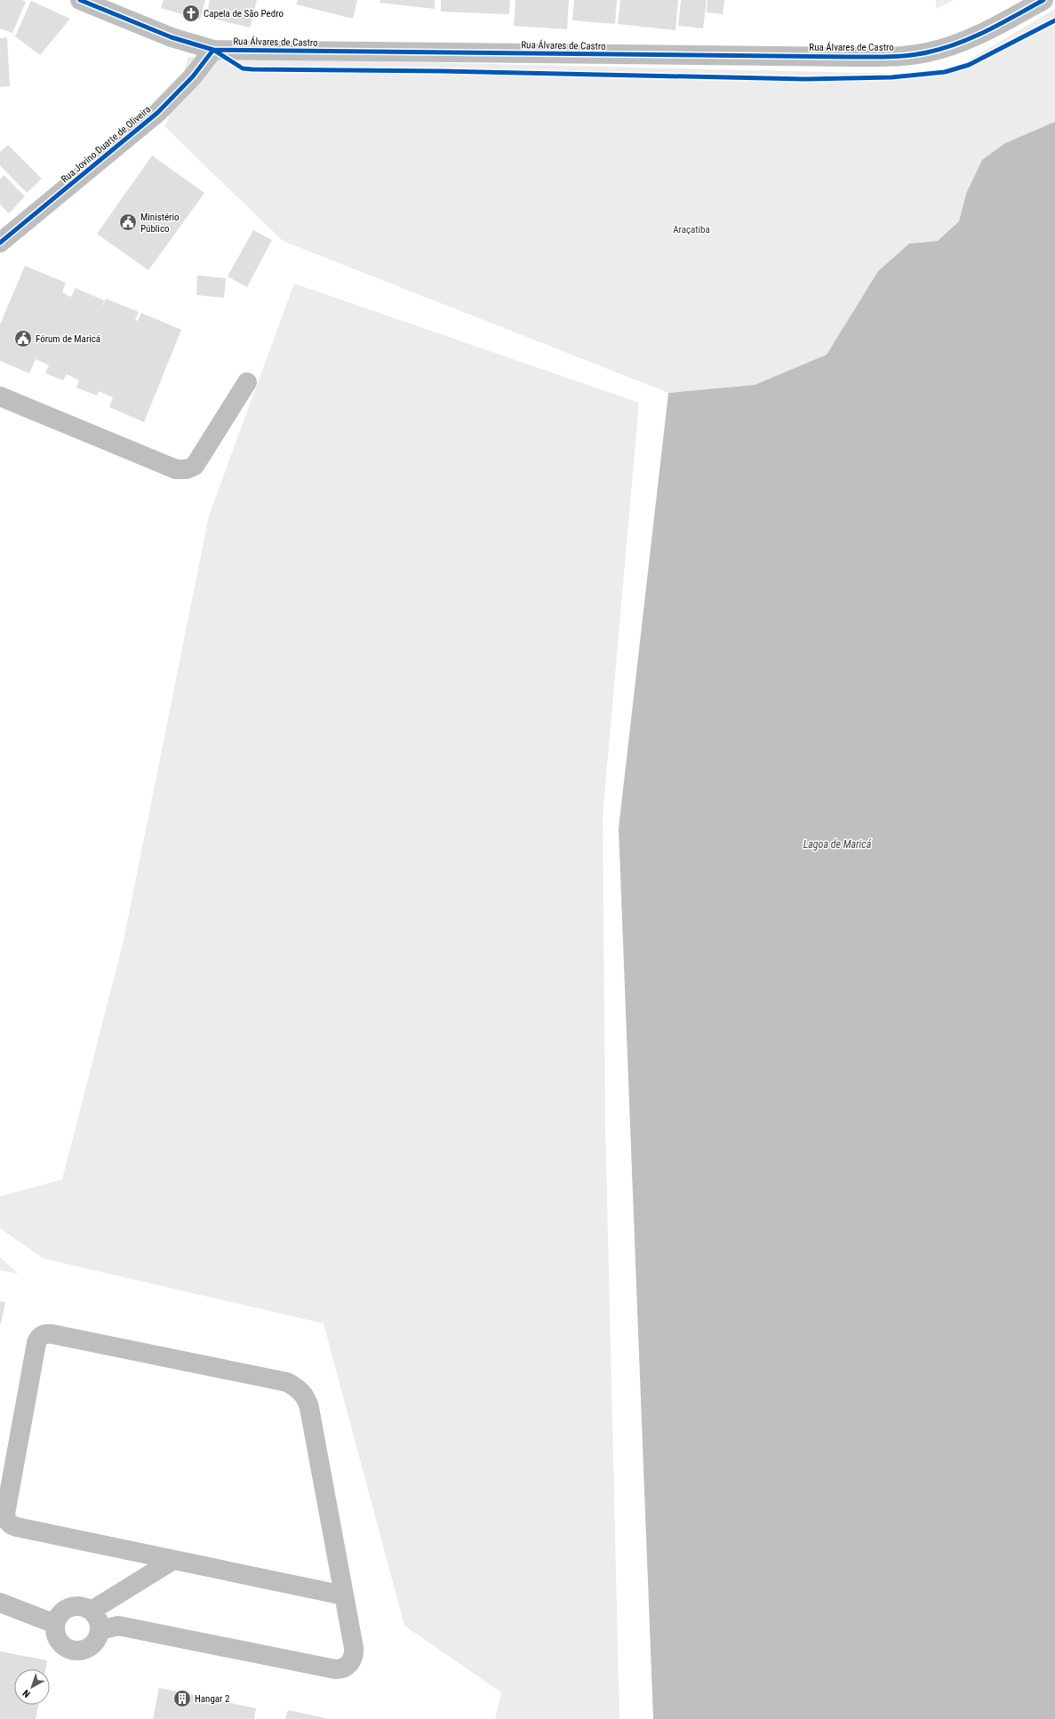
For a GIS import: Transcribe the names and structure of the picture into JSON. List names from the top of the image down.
{
  "streets": {
    "street": ["Rua Álvares de Castro", "Rua Jovino Duarte de Oliveira"]
  },
  "crossings": [
    ["Rua Álvares de Castro", "Rua Jovino Duarte de Oliveira"]
  ],
  "water": ["Lagoa de Maricá"],
  "parks": ["Araçatiba"],
  "places": {
    "church": ["Capela de São Pedro"],
    "public building": ["Ministério Público", "Fórum de Maricá"],
    "building": ["Hangar 2"]
  },
  "north": "bottom left"
}
